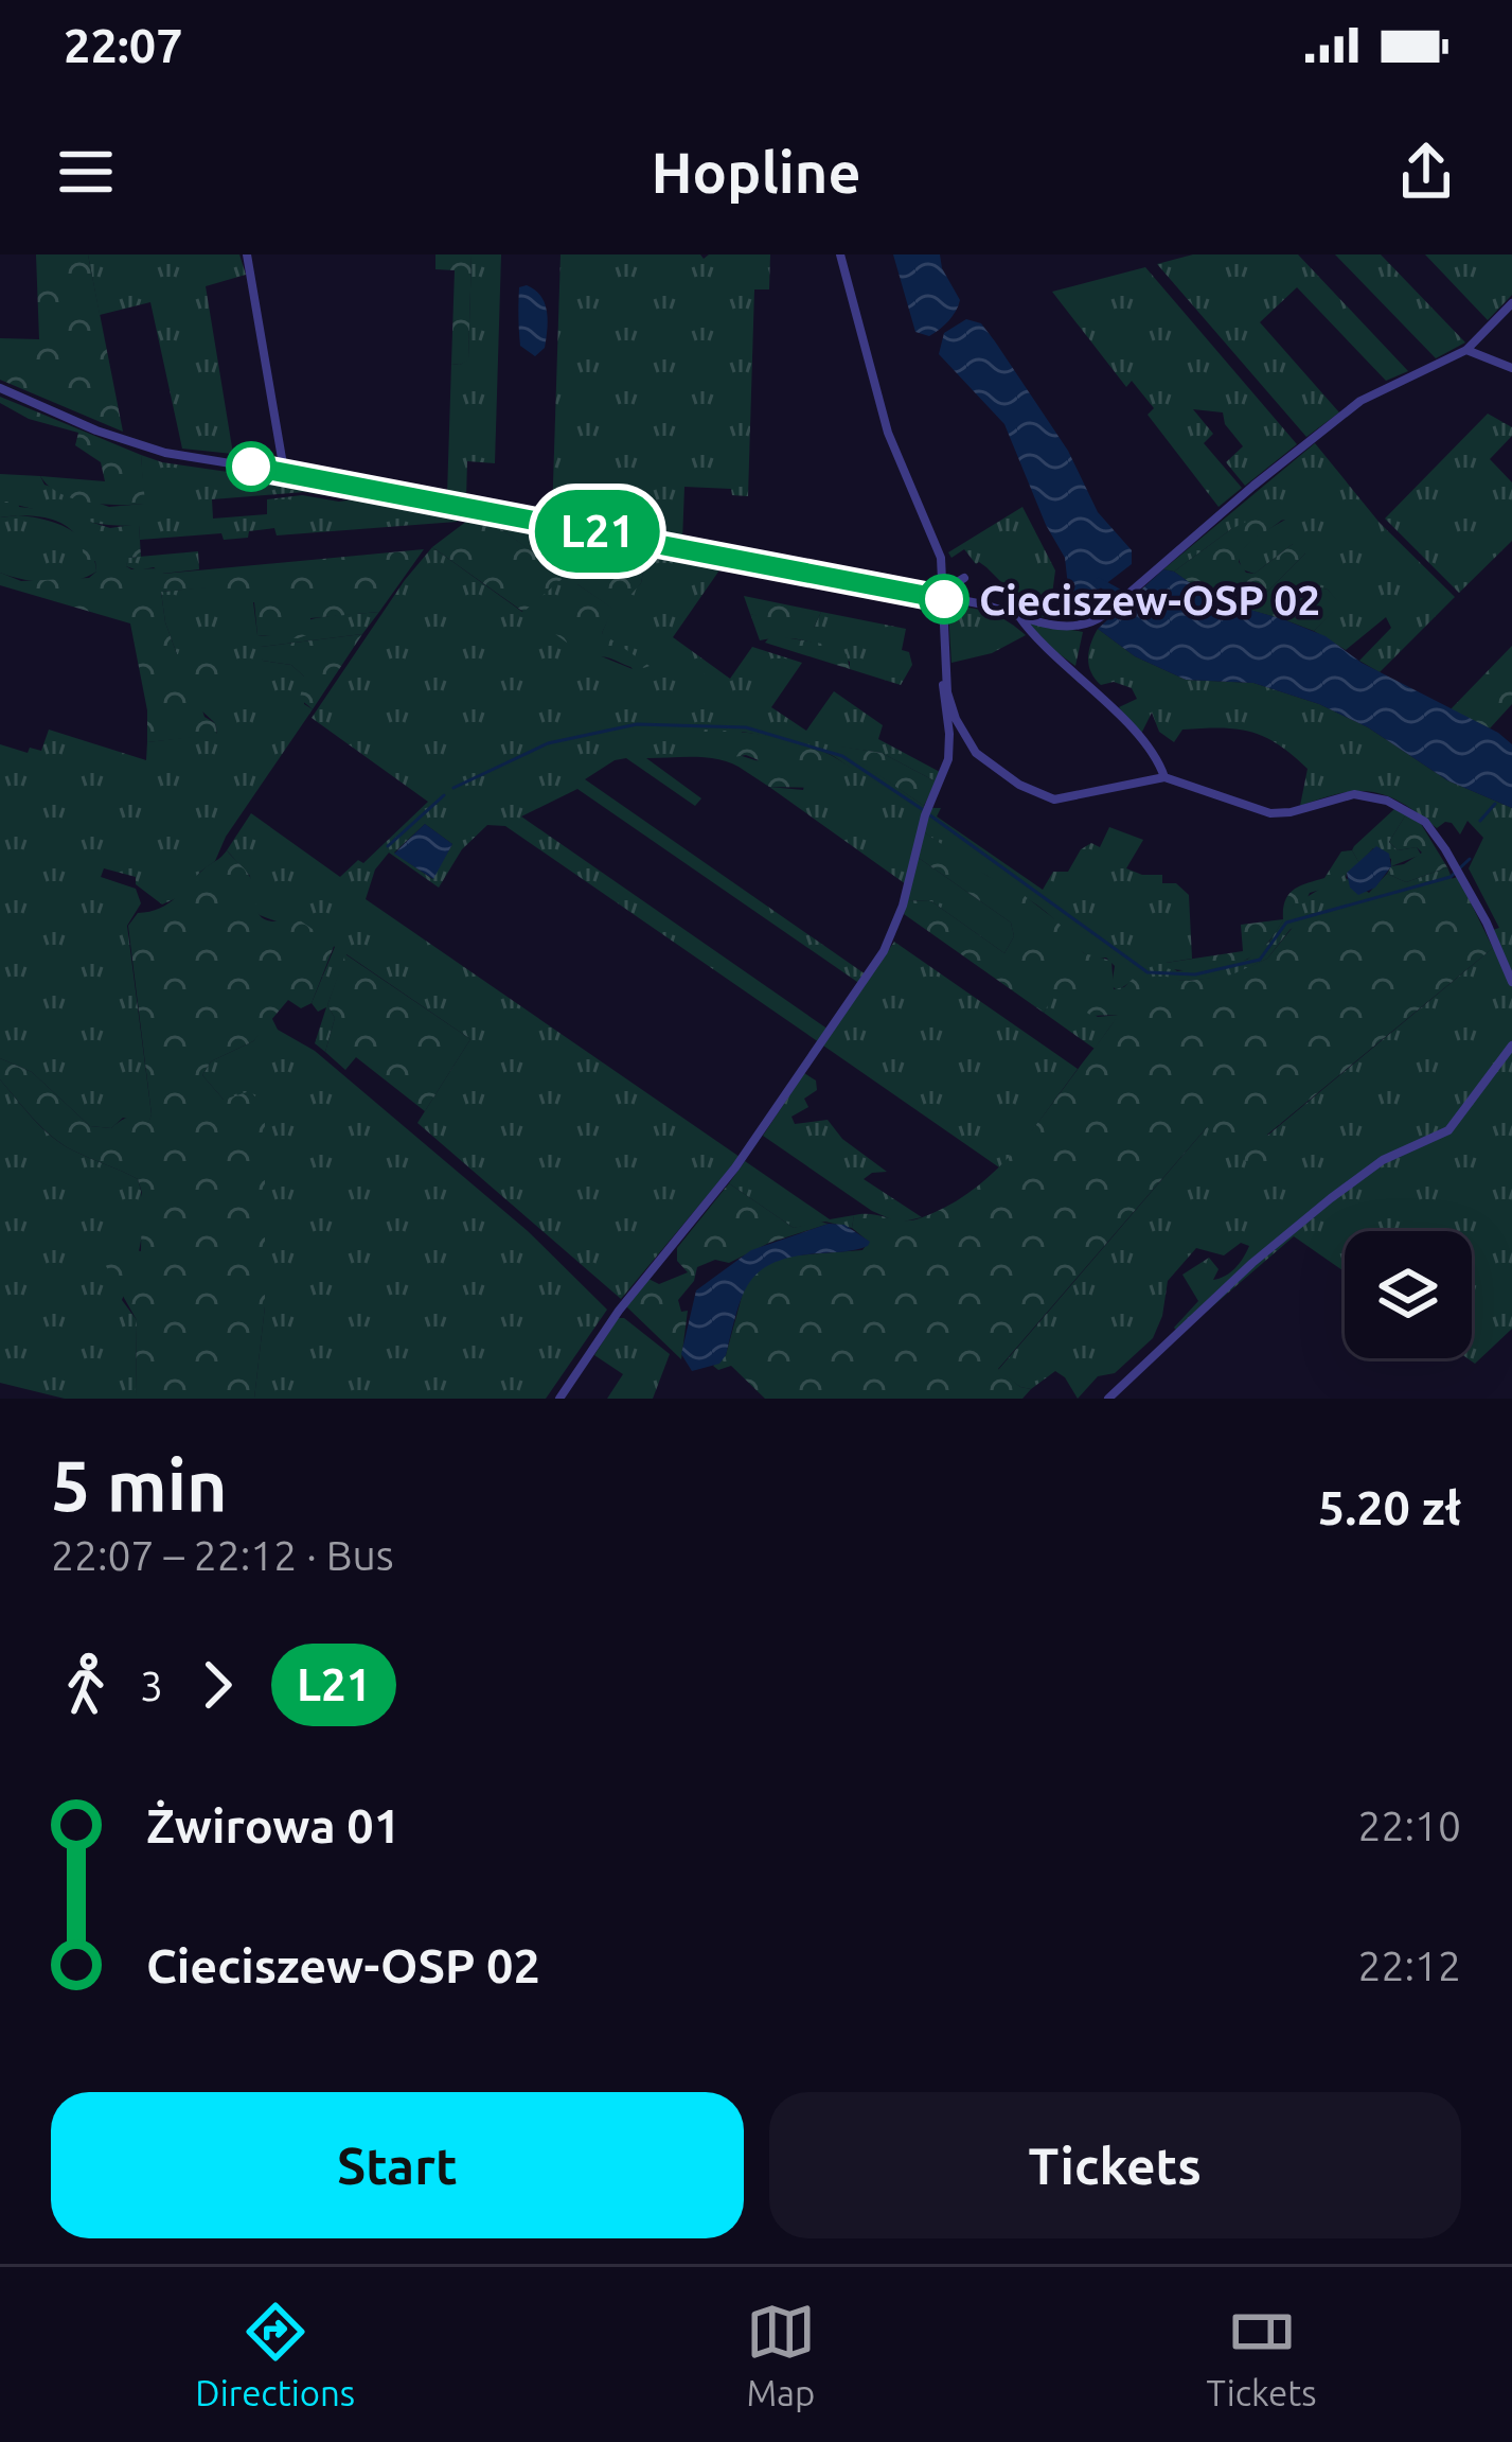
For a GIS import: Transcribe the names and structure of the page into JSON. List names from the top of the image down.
{
  "places": ["Cieciszew-OSP 02"],
  "lines": ["bus line L21"],
  "page": {
    "status": "22:07",
    "header": "Hopline",
    "on_map": "L21",
    "heading": ["5 min", "22:07 – 22:12 · Bus", "5.20 zł"],
    "legs": ["3", "L21"],
    "list": [
      {
        "name": "Żwirowa 01",
        "value": "22:10"
      },
      {
        "name": "Cieciszew-OSP 02",
        "value": "22:12"
      }
    ],
    "buttons": ["Start", "Tickets"],
    "tabs": ["Directions", "Map", "Tickets"]
  }
}
